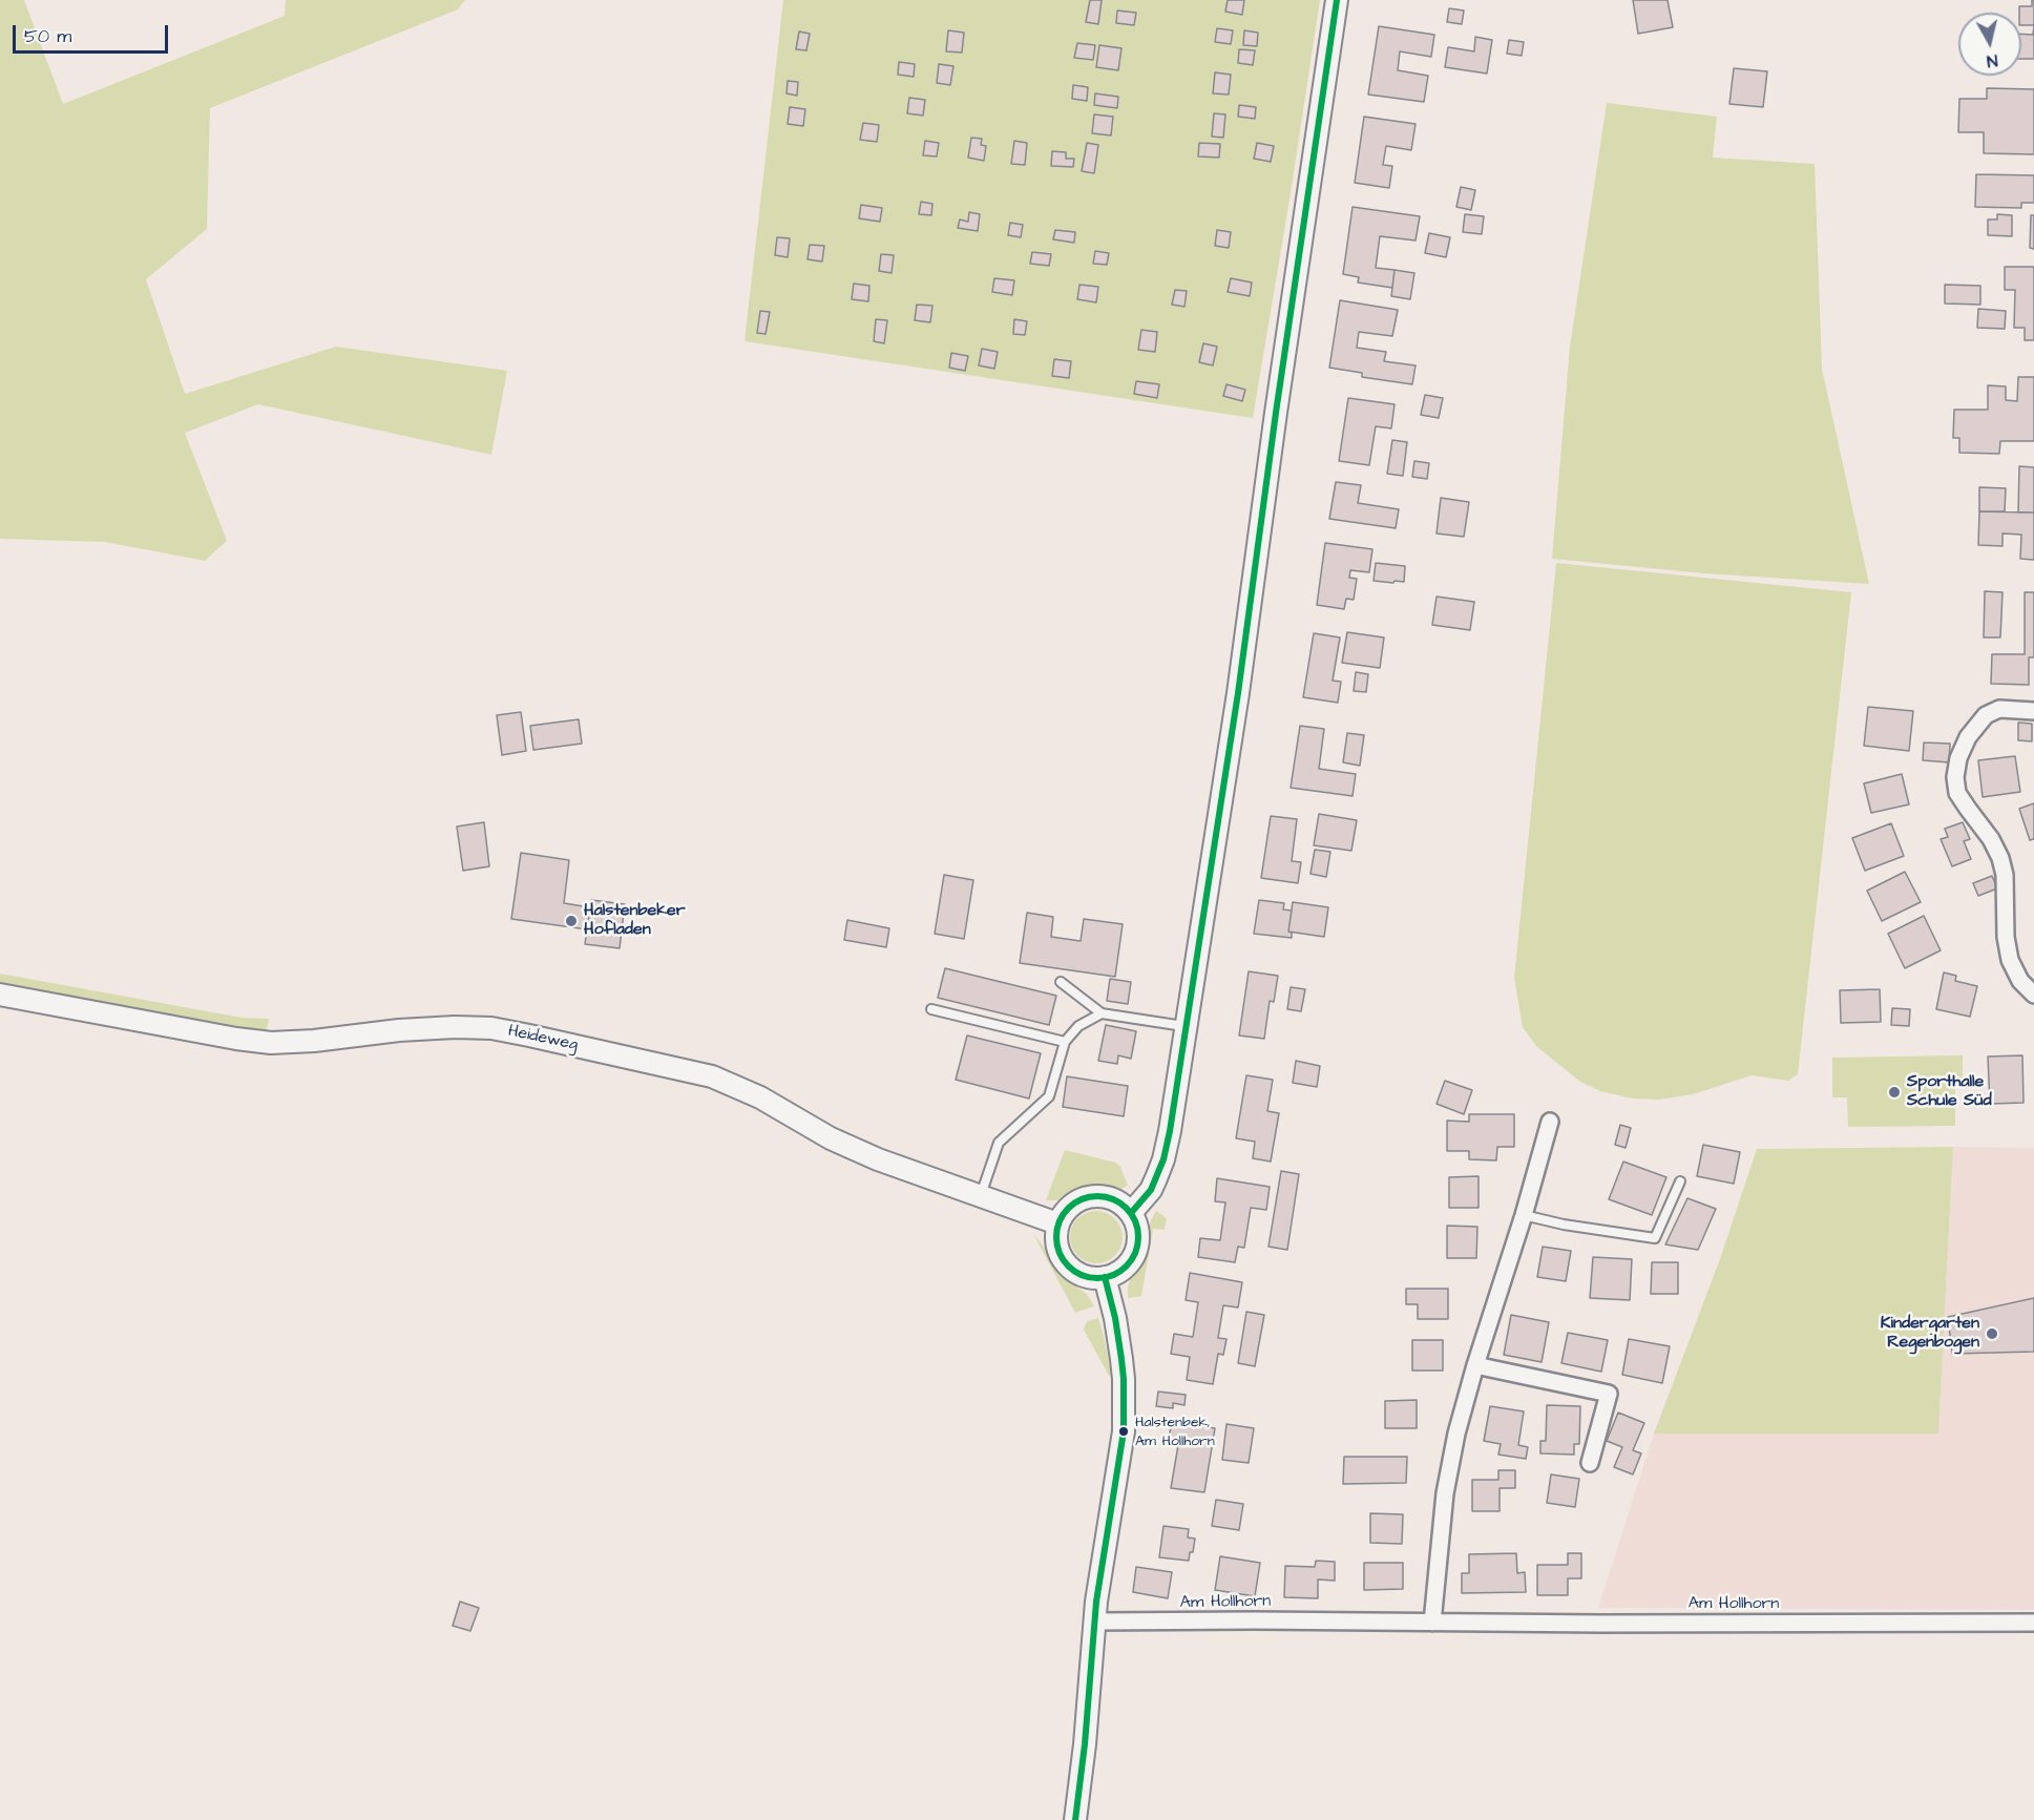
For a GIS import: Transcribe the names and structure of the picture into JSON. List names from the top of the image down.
{
  "streets": {
    "street": ["Heideweg", "Am Hollhorn"]
  },
  "places": [
    "Halstenbeker Hofladen",
    "Sporthalle Schule Süd",
    "Kindergarten Regenbogen",
    "Halstenbek, Am Hollhorn"
  ],
  "scale_bar": "50 m",
  "north": "bottom"
}
